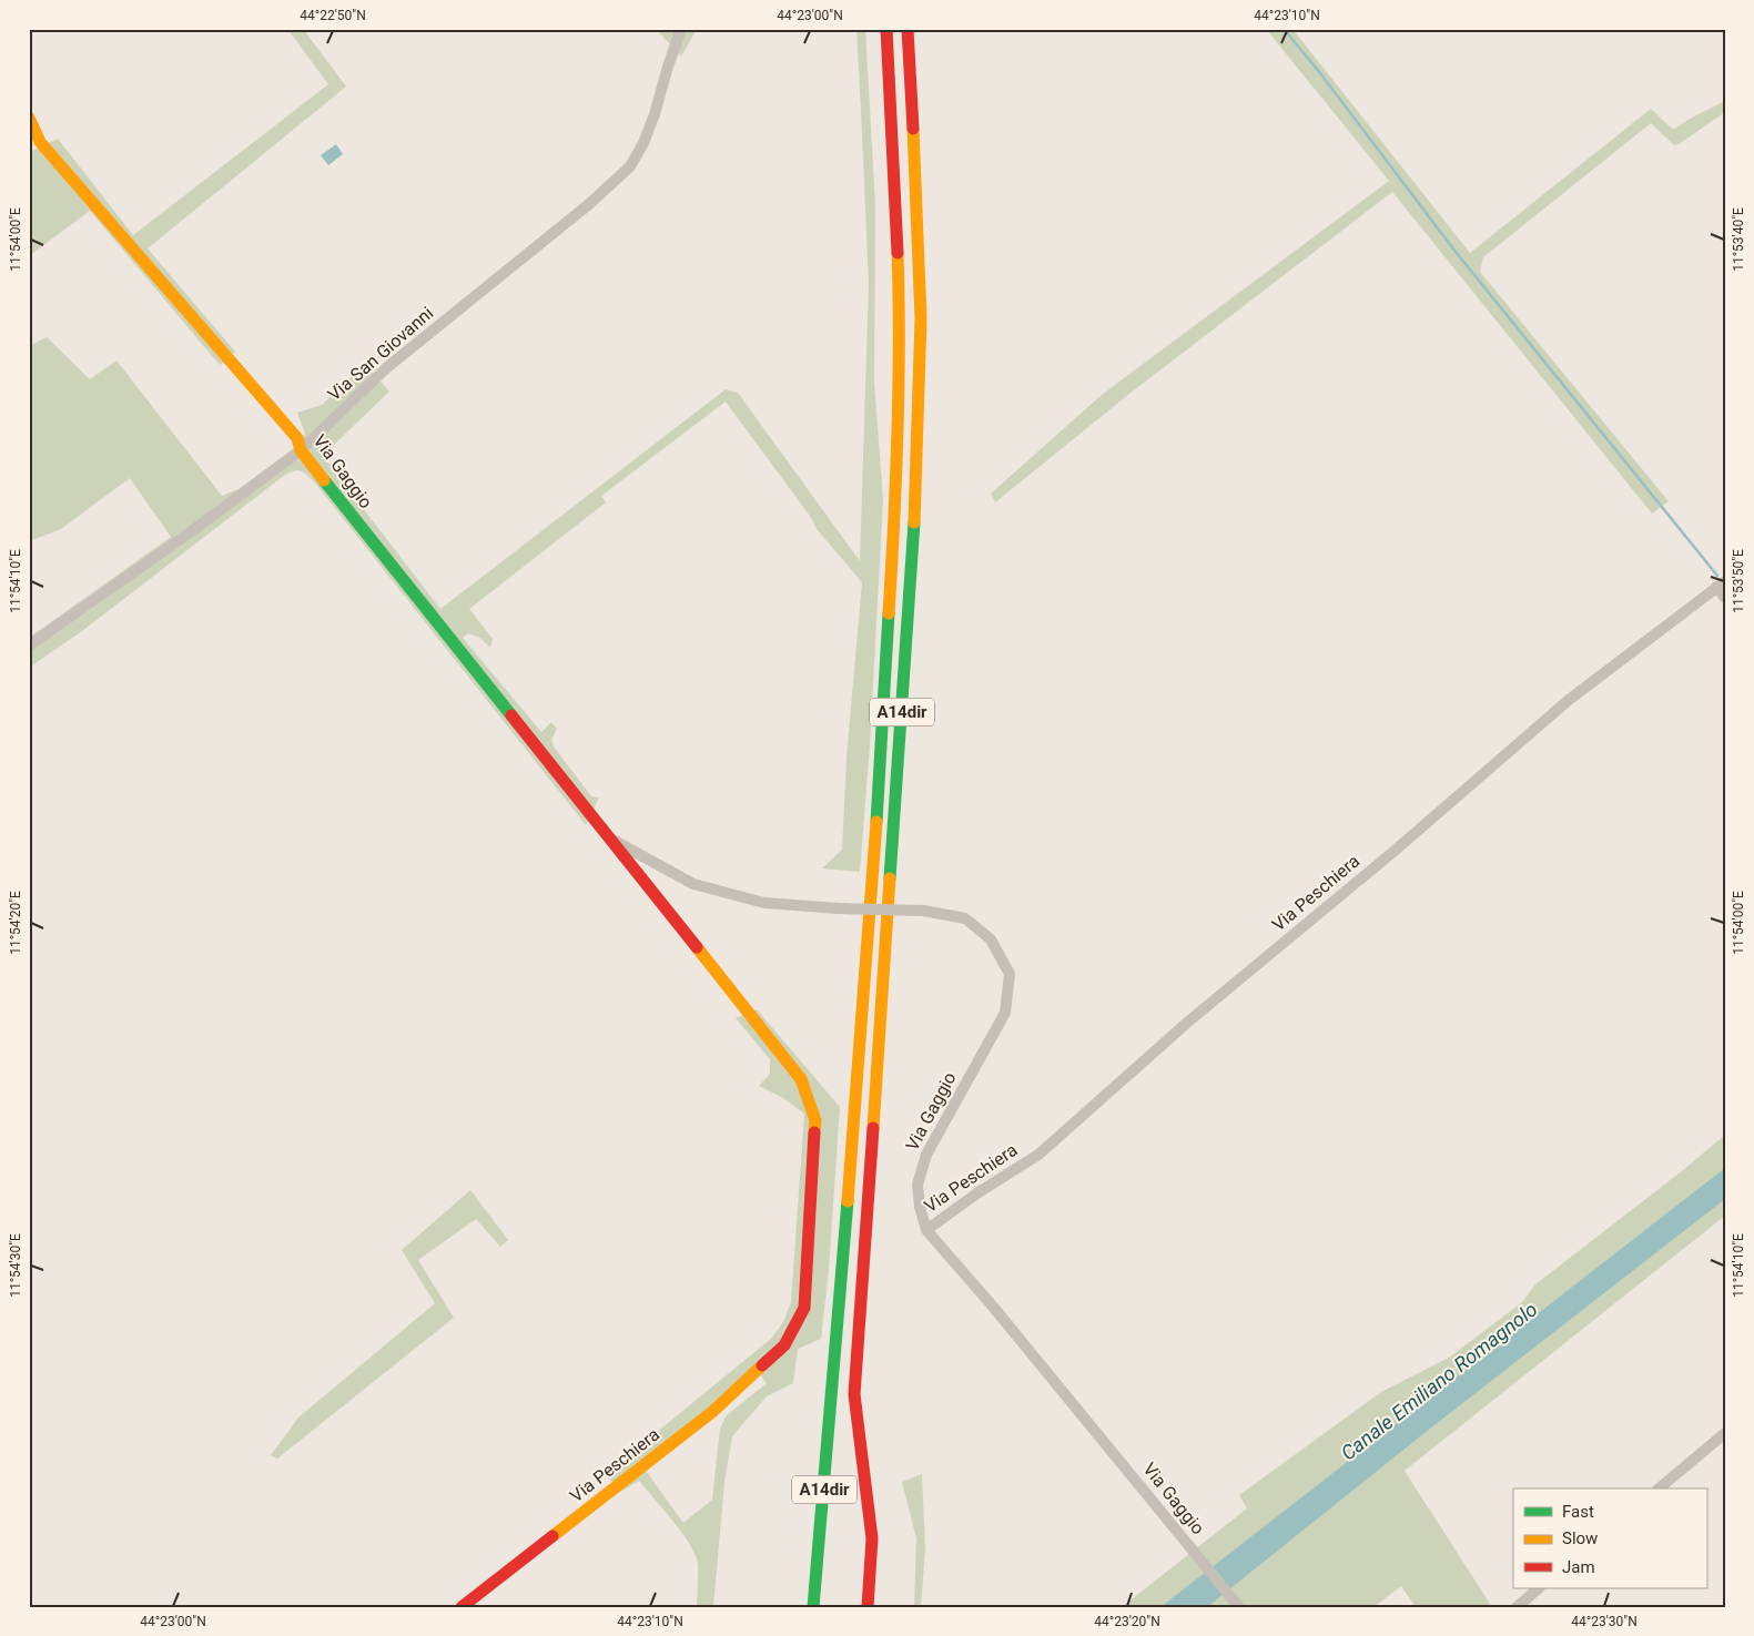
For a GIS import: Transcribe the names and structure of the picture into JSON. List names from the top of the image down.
{
  "streets": {
    "main road": ["Via Gaggio", "A14dir", "Via Peschiera"],
    "street": ["Via San Giovanni"]
  },
  "crossings": [
    ["Via San Giovanni", "Via Gaggio"],
    ["Via Gaggio", "Via Peschiera"]
  ],
  "water": ["Canale Emiliano Romagnolo"],
  "legend": ["Fast", "Slow", "Jam"],
  "coordinates": [
    "44°22'50\"N",
    "44°23'00\"N",
    "44°23'10\"N",
    "11°54'00\"E",
    "11°53'40\"E",
    "11°54'10\"E",
    "11°53'50\"E",
    "11°54'20\"E",
    "11°54'30\"E",
    "44°23'20\"N",
    "44°23'30\"N"
  ]
}
